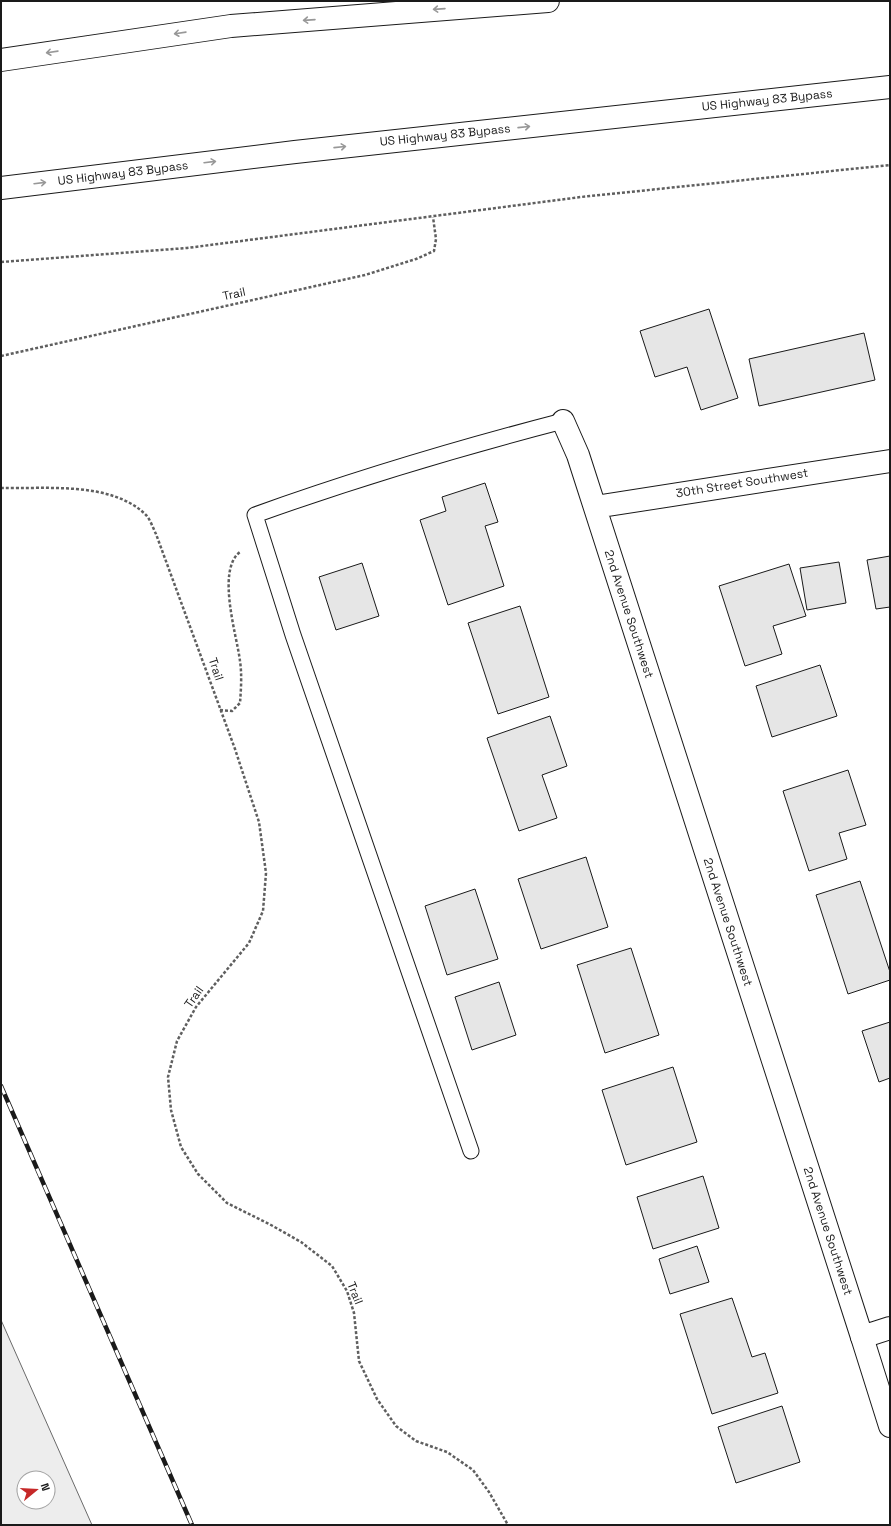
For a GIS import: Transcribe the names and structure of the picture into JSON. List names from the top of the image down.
{
  "streets": {
    "main road": ["US Highway 83 Bypass", "30th Street Southwest", "2nd Avenue Southwest"],
    "path": ["Trail"]
  },
  "crossings": [
    ["30th Street Southwest", "2nd Avenue Southwest"]
  ],
  "north": "right"
}
